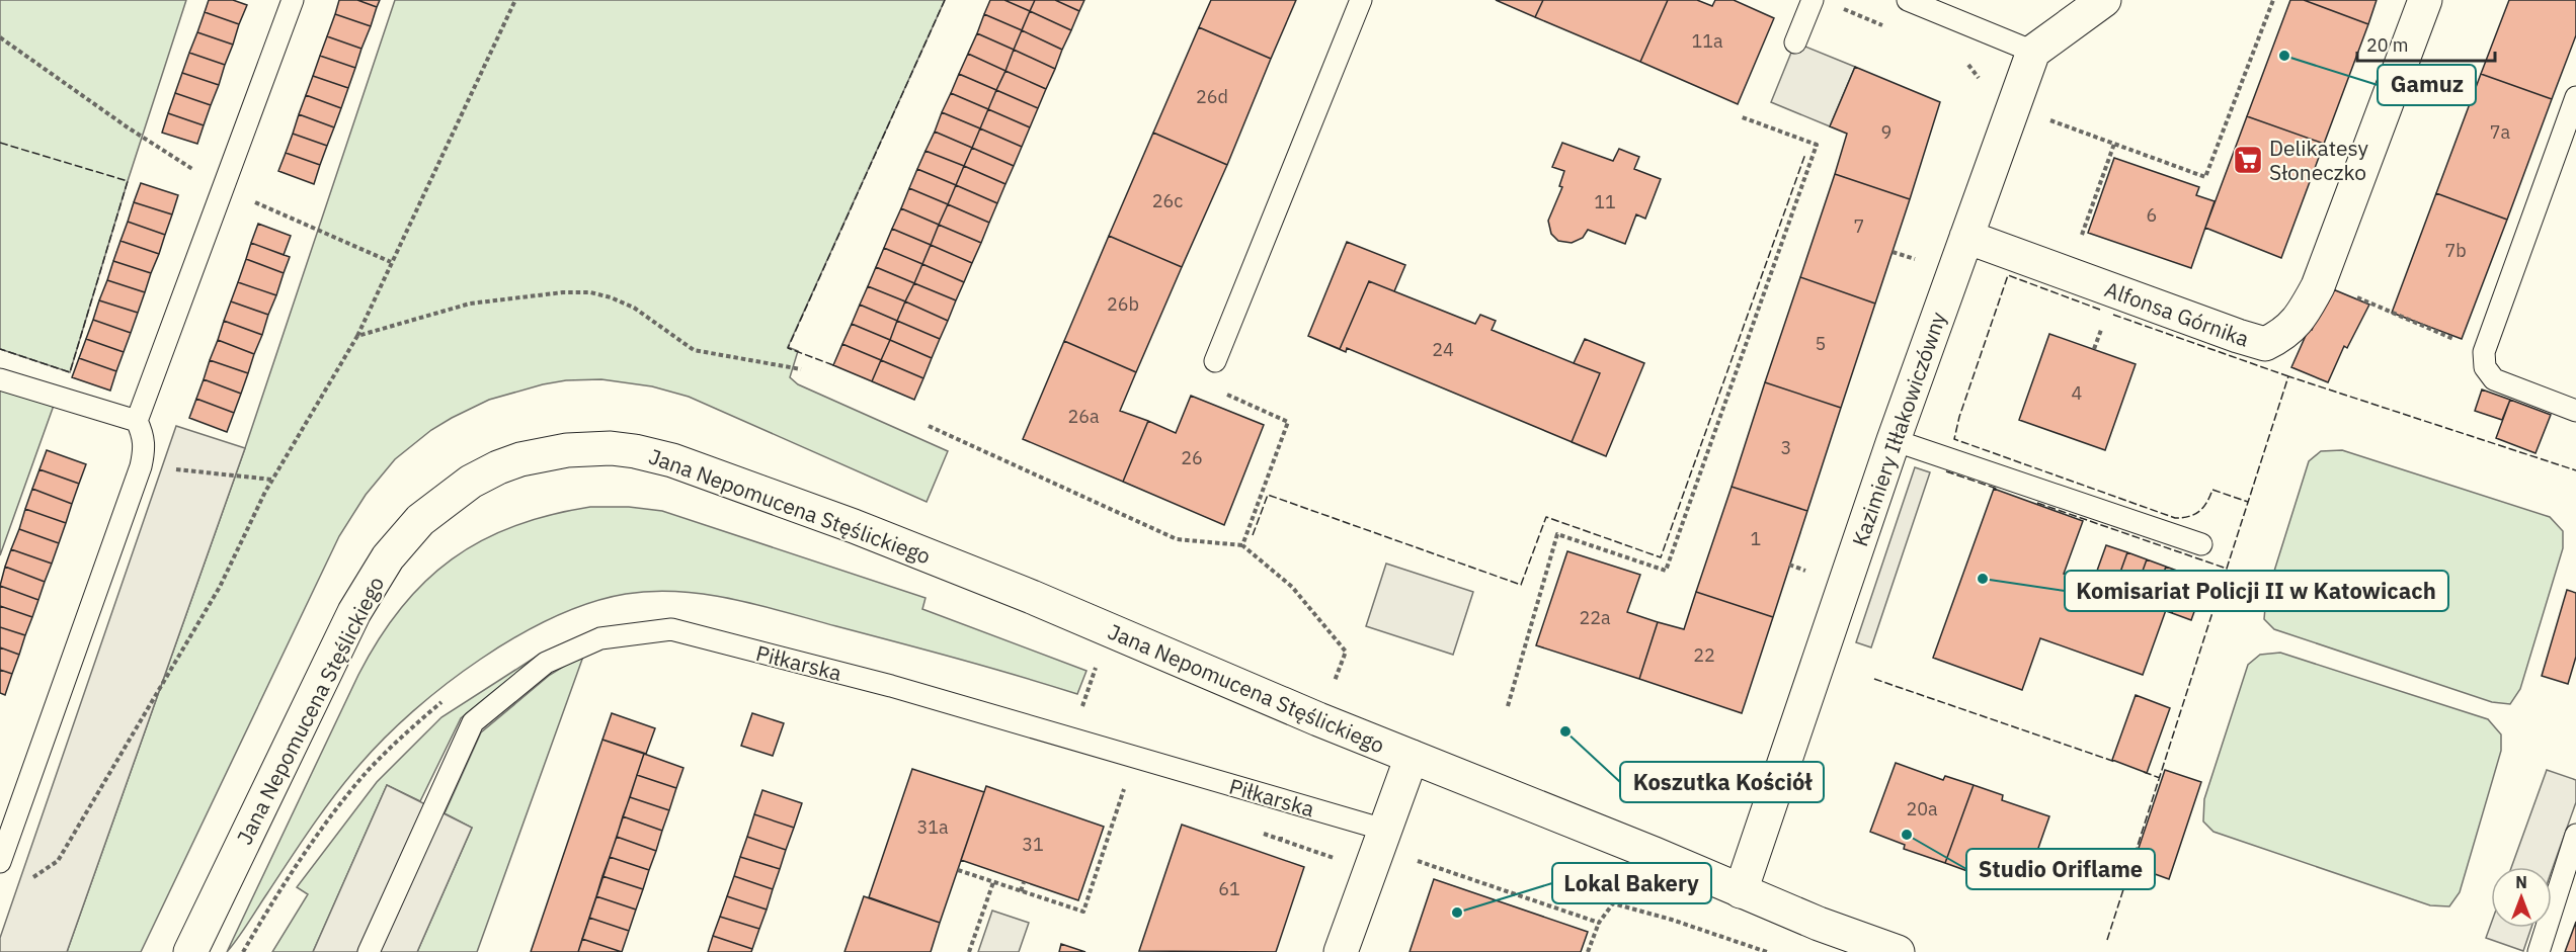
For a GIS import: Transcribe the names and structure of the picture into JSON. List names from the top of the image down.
{
  "streets": {
    "street": ["Alfonsa Górnika", "Kazimiery Iłłakowiczówny", "Jana Nepomucena Stęślickiego"],
    "lane": ["Piłkarska"]
  },
  "crossings": [
    ["Alfonsa Górnika", "Kazimiery Iłłakowiczówny"],
    ["Kazimiery Iłłakowiczówny", "Jana Nepomucena Stęślickiego"]
  ],
  "places": {
    "other": [
      "Gamuz",
      "Komisariat Policji II w Katowicach",
      "Koszutka Kościół",
      "Studio Oriflame",
      "Lokal Bakery"
    ],
    "supermarket": ["Delikatesy Słoneczko"]
  },
  "house_numbers": [
    "11a",
    "26d",
    "9",
    "7a",
    "26c",
    "11",
    "6",
    "7",
    "7b",
    "26b",
    "5",
    "24",
    "4",
    "26a",
    "3",
    "26",
    "1",
    "22a",
    "22",
    "20a",
    "31a",
    "31",
    "61"
  ],
  "scale_bar": "20 m",
  "north": "top"
}
